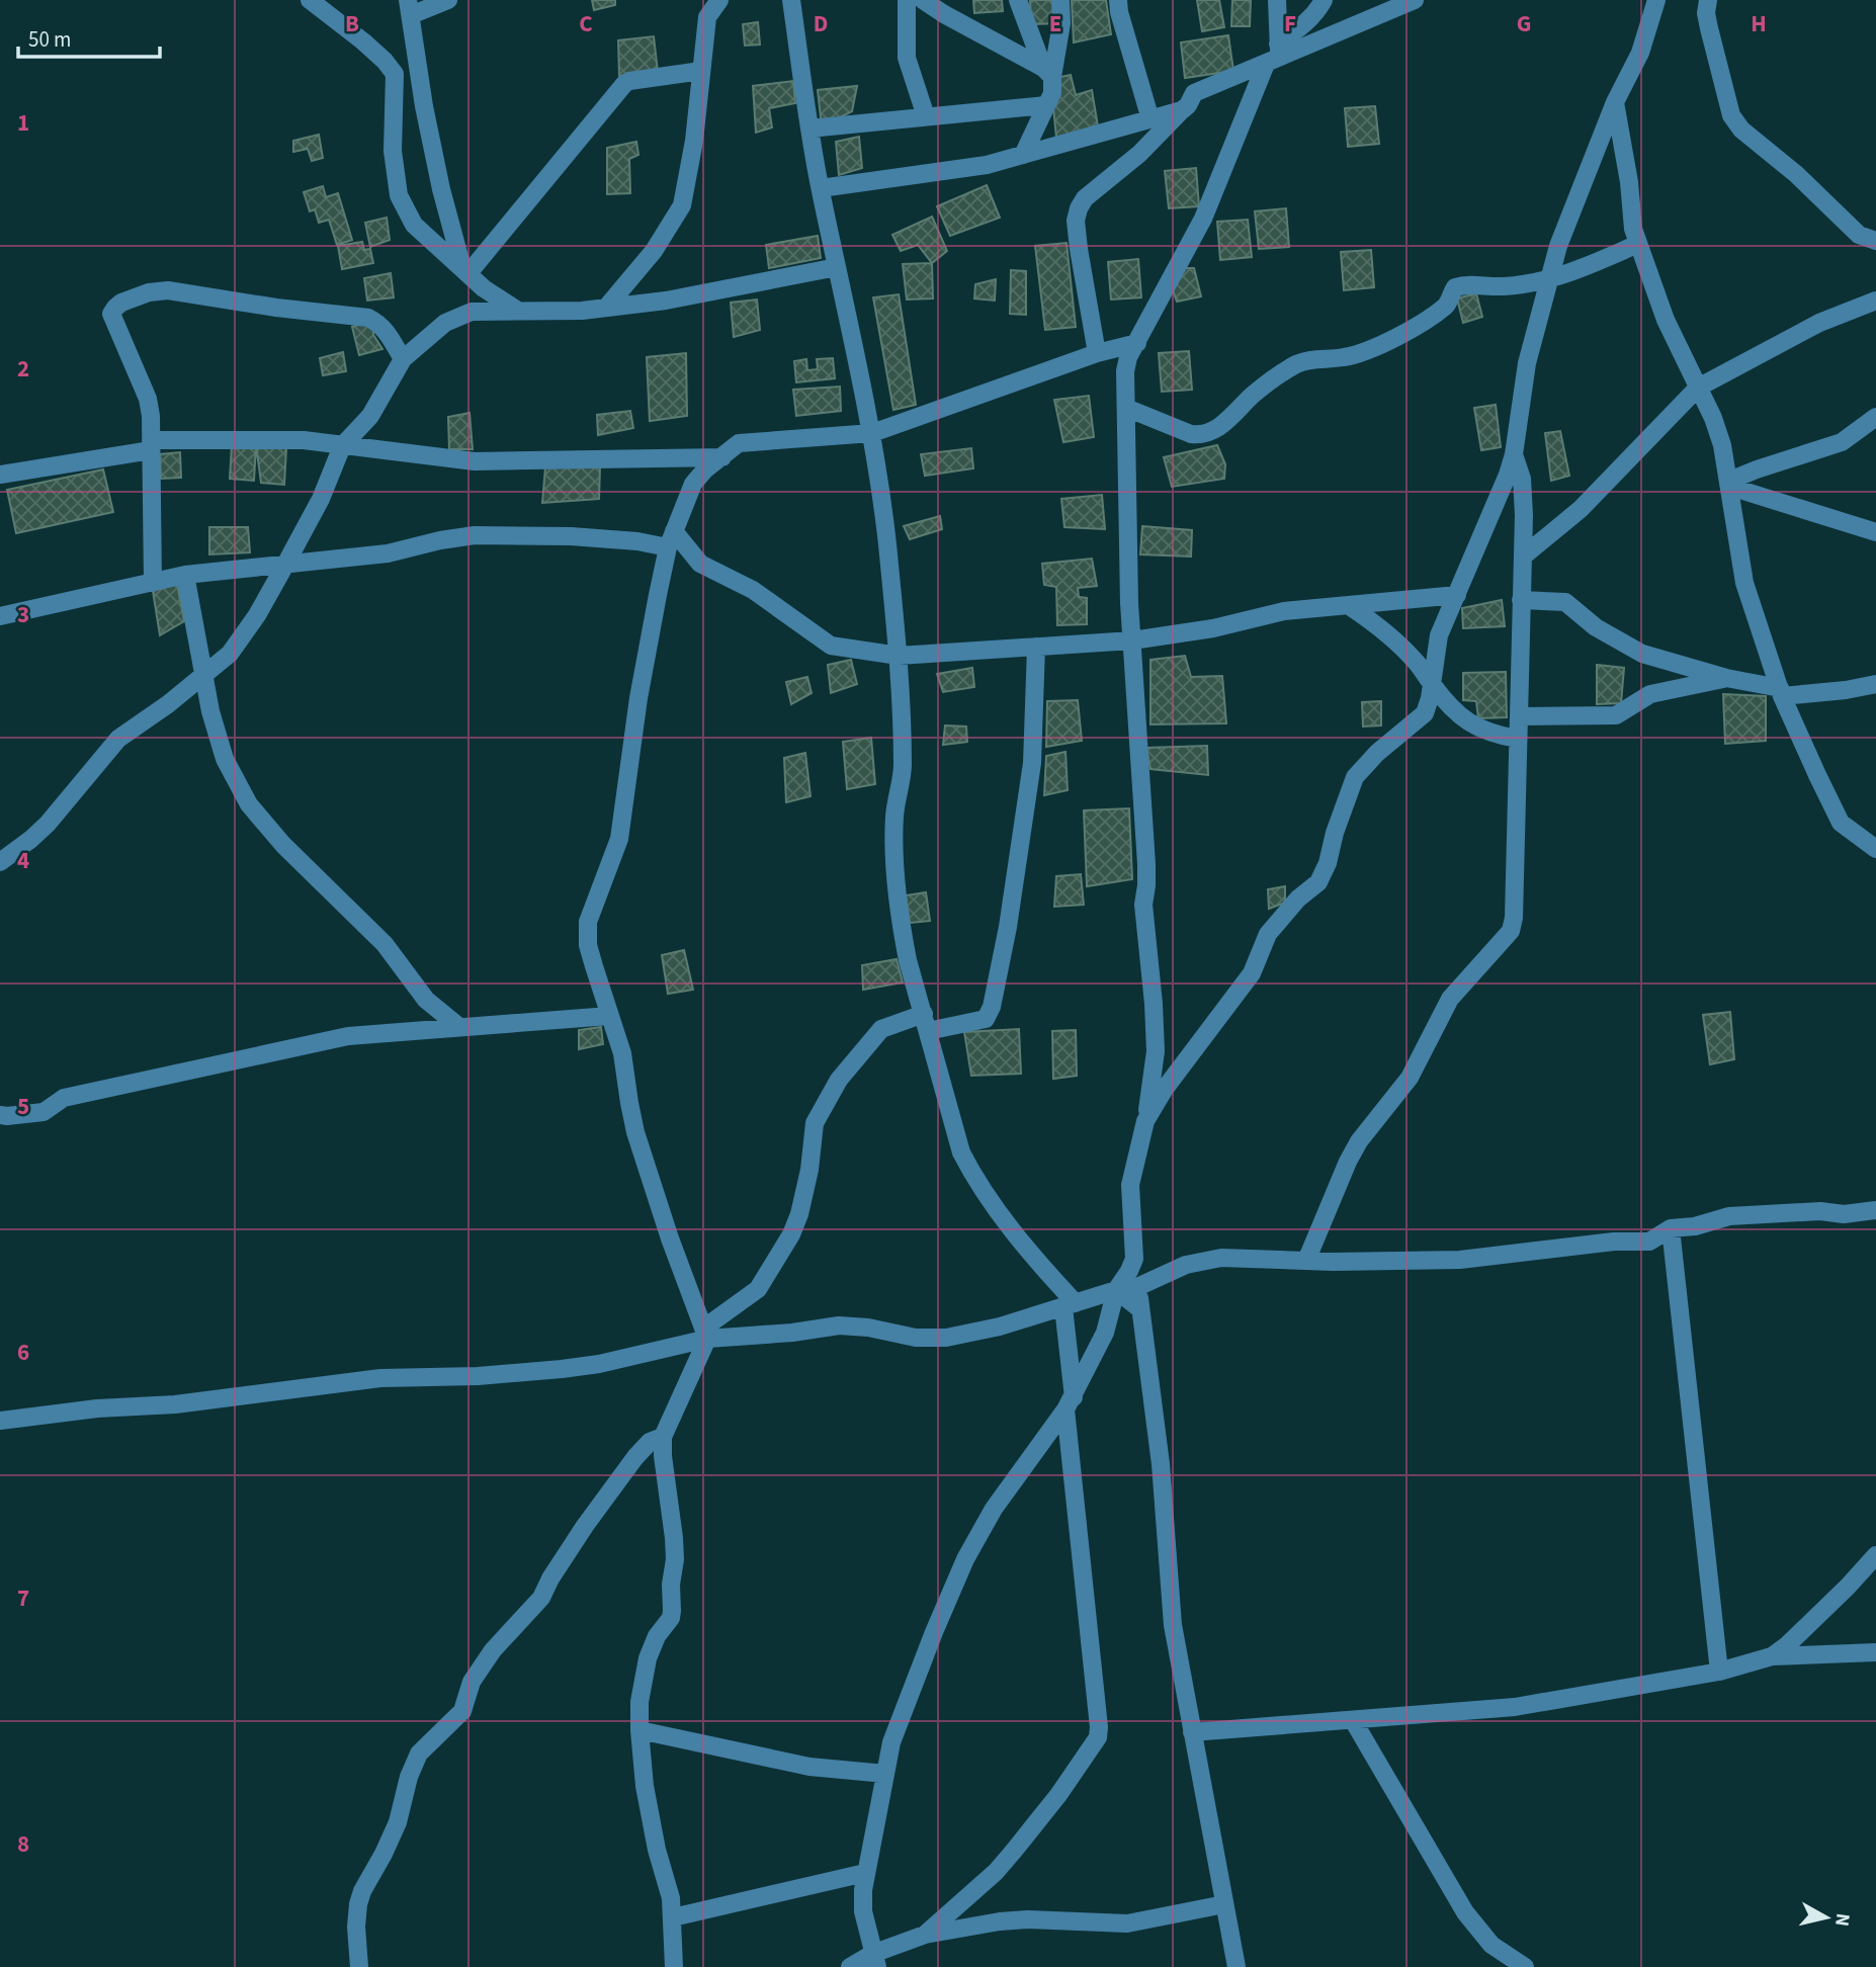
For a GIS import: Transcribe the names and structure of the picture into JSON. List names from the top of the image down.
{
  "scale_bar": "50 m",
  "north": "right",
  "grid": {
    "columns": [
      "B",
      "C",
      "D",
      "E",
      "F",
      "G",
      "H"
    ],
    "rows": [
      "1",
      "2",
      "3",
      "4",
      "5",
      "6",
      "7",
      "8"
    ]
  }
}
